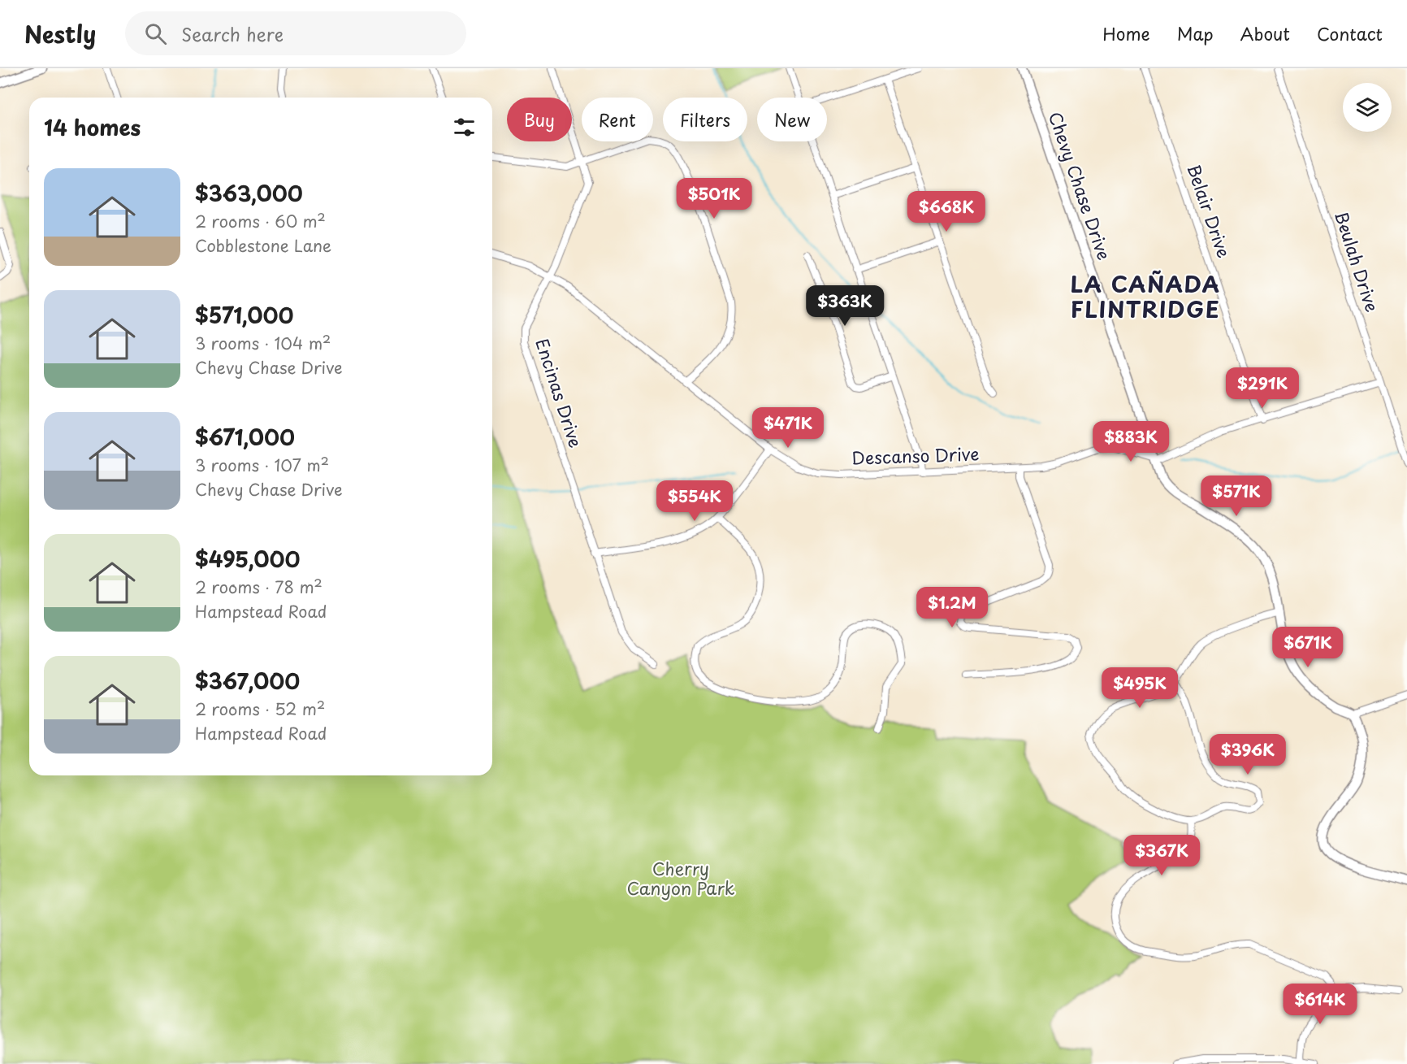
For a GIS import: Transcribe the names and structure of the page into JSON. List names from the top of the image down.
{
  "streets": {
    "main road": ["Chevy Chase Drive"],
    "street": [
      "Belair Drive",
      "Beulah Drive",
      "Encinas Drive",
      "Descanso Drive"
    ]
  },
  "crossings": [
    ["Chevy Chase Drive", "Descanso Drive"],
    ["Encinas Drive", "Descanso Drive"]
  ],
  "districts": ["LA CAÑADA FLINTRIDGE"],
  "parks": ["Cherry Canyon Park"],
  "page": {
    "header": "Nestly",
    "search": "Search here",
    "nav": [
      "Home",
      "Map",
      "About",
      "Contact"
    ],
    "chip": [
      "Buy",
      "Rent",
      "Filters",
      "New"
    ],
    "heading": "14 homes",
    "list": [
      {
        "name": "$363,000",
        "note": "2 rooms · 60 m² · Cobblestone Lane"
      },
      {
        "name": "$571,000",
        "note": "3 rooms · 104 m² · Chevy Chase Drive"
      },
      {
        "name": "$671,000",
        "note": "3 rooms · 107 m² · Chevy Chase Drive"
      },
      {
        "name": "$495,000",
        "note": "2 rooms · 78 m² · Hampstead Road"
      },
      {
        "name": "$367,000",
        "note": "2 rooms · 52 m² · Hampstead Road"
      }
    ],
    "price": [
      "$501K",
      "$668K",
      "$363K",
      "$291K",
      "$471K",
      "$883K",
      "$571K",
      "$554K",
      "$1.2M",
      "$671K",
      "$495K",
      "$396K",
      "$367K",
      "$614K"
    ]
  }
}
